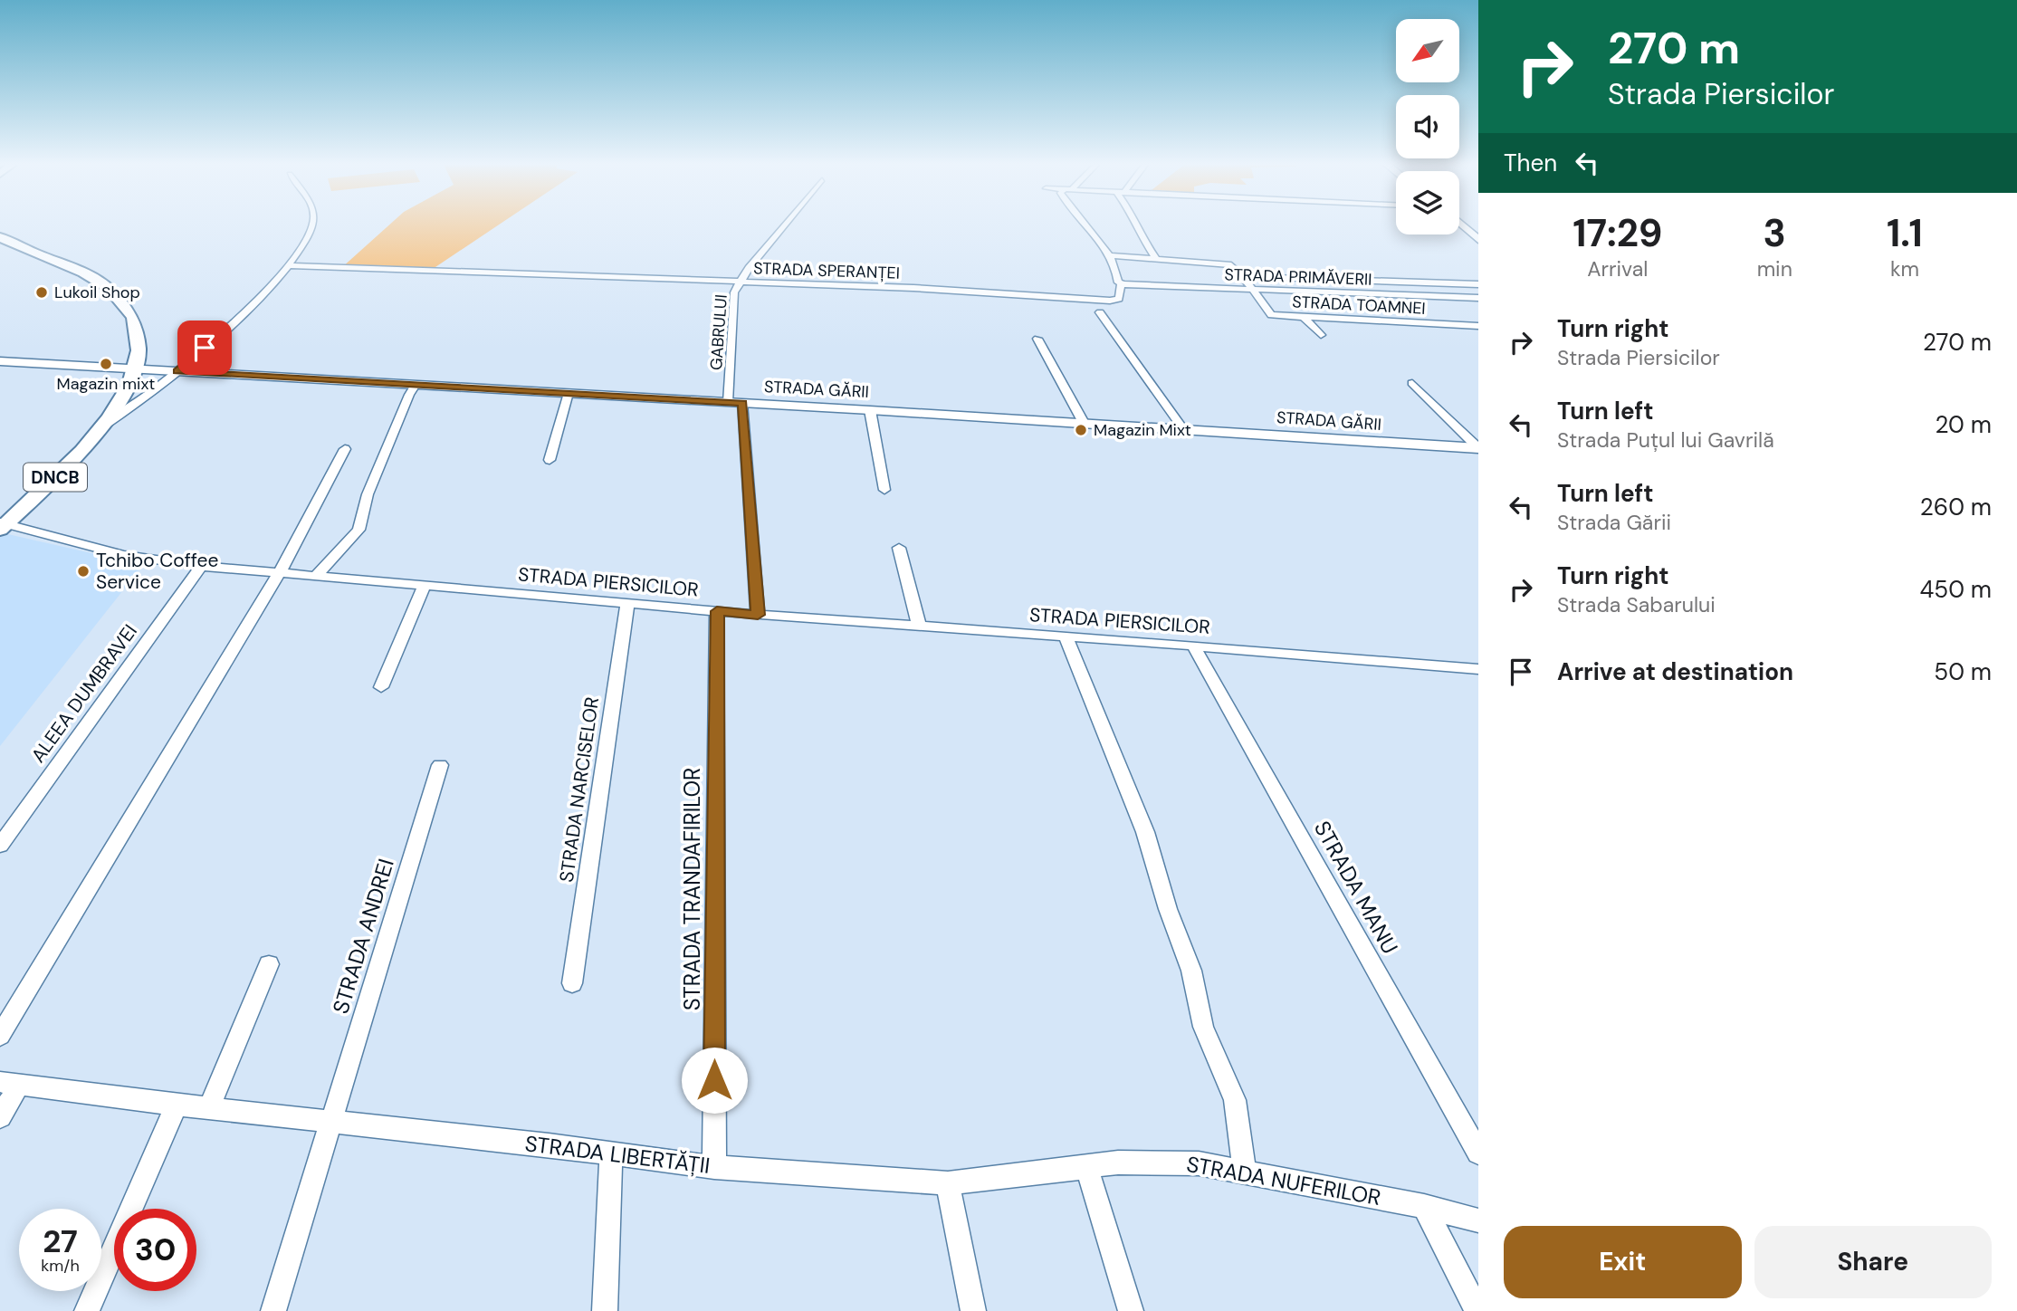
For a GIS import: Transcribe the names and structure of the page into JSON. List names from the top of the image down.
{
  "streets": {
    "main road": ["STRADA GĂRII", "DNCB"],
    "street": [
      "STRADA SPERANȚEI",
      "STRADA PRIMĂVERII",
      "STRADA TOAMNEI",
      "GABRULUI",
      "STRADA PIERSICILOR",
      "ALEEA DUMBRAVEI",
      "STRADA NARCISELOR",
      "STRADA MANU",
      "STRADA TRANDAFIRILOR",
      "STRADA ANDREI",
      "STRADA LIBERTĂȚII",
      "STRADA NUFERILOR"
    ]
  },
  "crossings": [
    ["STRADA SPERANȚEI", "STRADA PRIMĂVERII"],
    ["STRADA SPERANȚEI", "GABRULUI"],
    ["STRADA PRIMĂVERII", "STRADA TOAMNEI"],
    ["GABRULUI", "STRADA GĂRII"],
    ["GABRULUI", "STRADA PIERSICILOR"],
    ["STRADA GĂRII", "DNCB"],
    ["DNCB", "STRADA PIERSICILOR"],
    ["STRADA PIERSICILOR", "ALEEA DUMBRAVEI"],
    ["STRADA PIERSICILOR", "STRADA NARCISELOR"],
    ["STRADA PIERSICILOR", "STRADA MANU"],
    ["STRADA PIERSICILOR", "STRADA TRANDAFIRILOR"],
    ["STRADA TRANDAFIRILOR", "STRADA LIBERTĂȚII"],
    ["STRADA ANDREI", "STRADA LIBERTĂȚII"],
    ["STRADA LIBERTĂȚII", "STRADA NUFERILOR"]
  ],
  "places": [
    "Lukoil Shop",
    "Magazin mixt",
    "Magazin Mixt",
    "Tchibo Coffee Service"
  ],
  "north": "bottom left",
  "page": {
    "turn": ["270 m", "Strada Piersicilor"],
    "then": "Then",
    "eta": [
      "17:29",
      "Arrival",
      "3",
      "min",
      "1.1",
      "km"
    ],
    "list": [
      {
        "name": "Turn right",
        "note": "Strada Piersicilor",
        "value": "270 m"
      },
      {
        "name": "Turn left",
        "note": "Strada Puțul lui Gavrilă",
        "value": "20 m"
      },
      {
        "name": "Turn left",
        "note": "Strada Gării",
        "value": "260 m"
      },
      {
        "name": "Turn right",
        "note": "Strada Sabarului",
        "value": "450 m"
      },
      {
        "name": "Arrive at destination",
        "value": "50 m"
      }
    ],
    "speed": "27 km/h",
    "limit": "30",
    "buttons": ["Exit", "Share"]
  }
}
